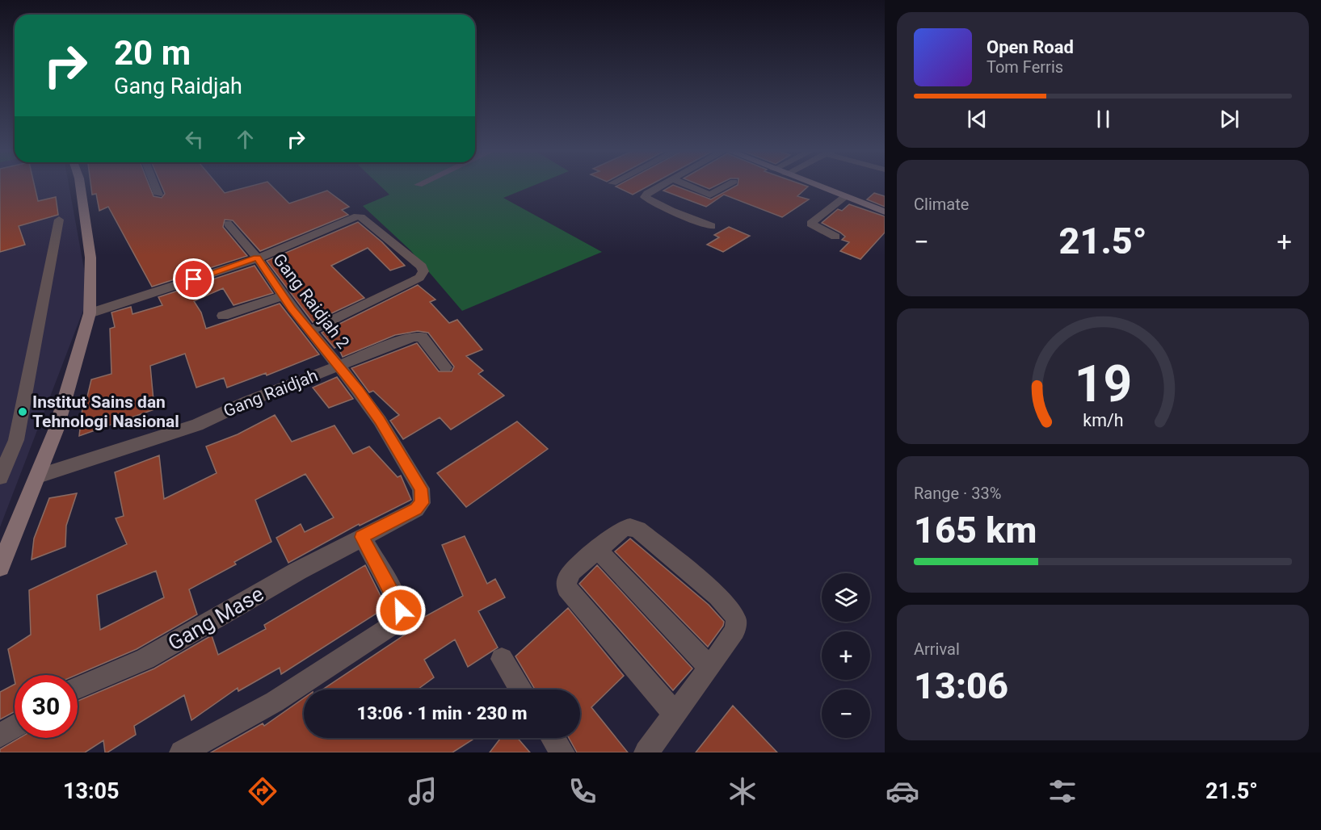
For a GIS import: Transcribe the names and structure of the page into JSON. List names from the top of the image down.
{
  "streets": {
    "street": ["Gang Raidjah 2", "Gang Raidjah", "Gang Mase"]
  },
  "crossings": [
    ["Gang Raidjah 2", "Gang Raidjah"],
    ["Gang Raidjah", "Gang Mase"]
  ],
  "places": ["Institut Sains dan Tehnologi Nasional"],
  "page": {
    "turn": ["20 m", "Gang Raidjah"],
    "song": ["Open Road", "Tom Ferris"],
    "tile": [
      "Climate",
      ["Range · 33%", "165 km"],
      ["Arrival", "13:06"]
    ],
    "heat": ["−", "21.5°", "+"],
    "map_buttons": ["+", "−"],
    "limit": "30",
    "trip": "13:06 · 1 min · 230 m",
    "tabs": ["13:05", "21.5°"],
    "gauge": ["19", "km/h"]
  }
}
